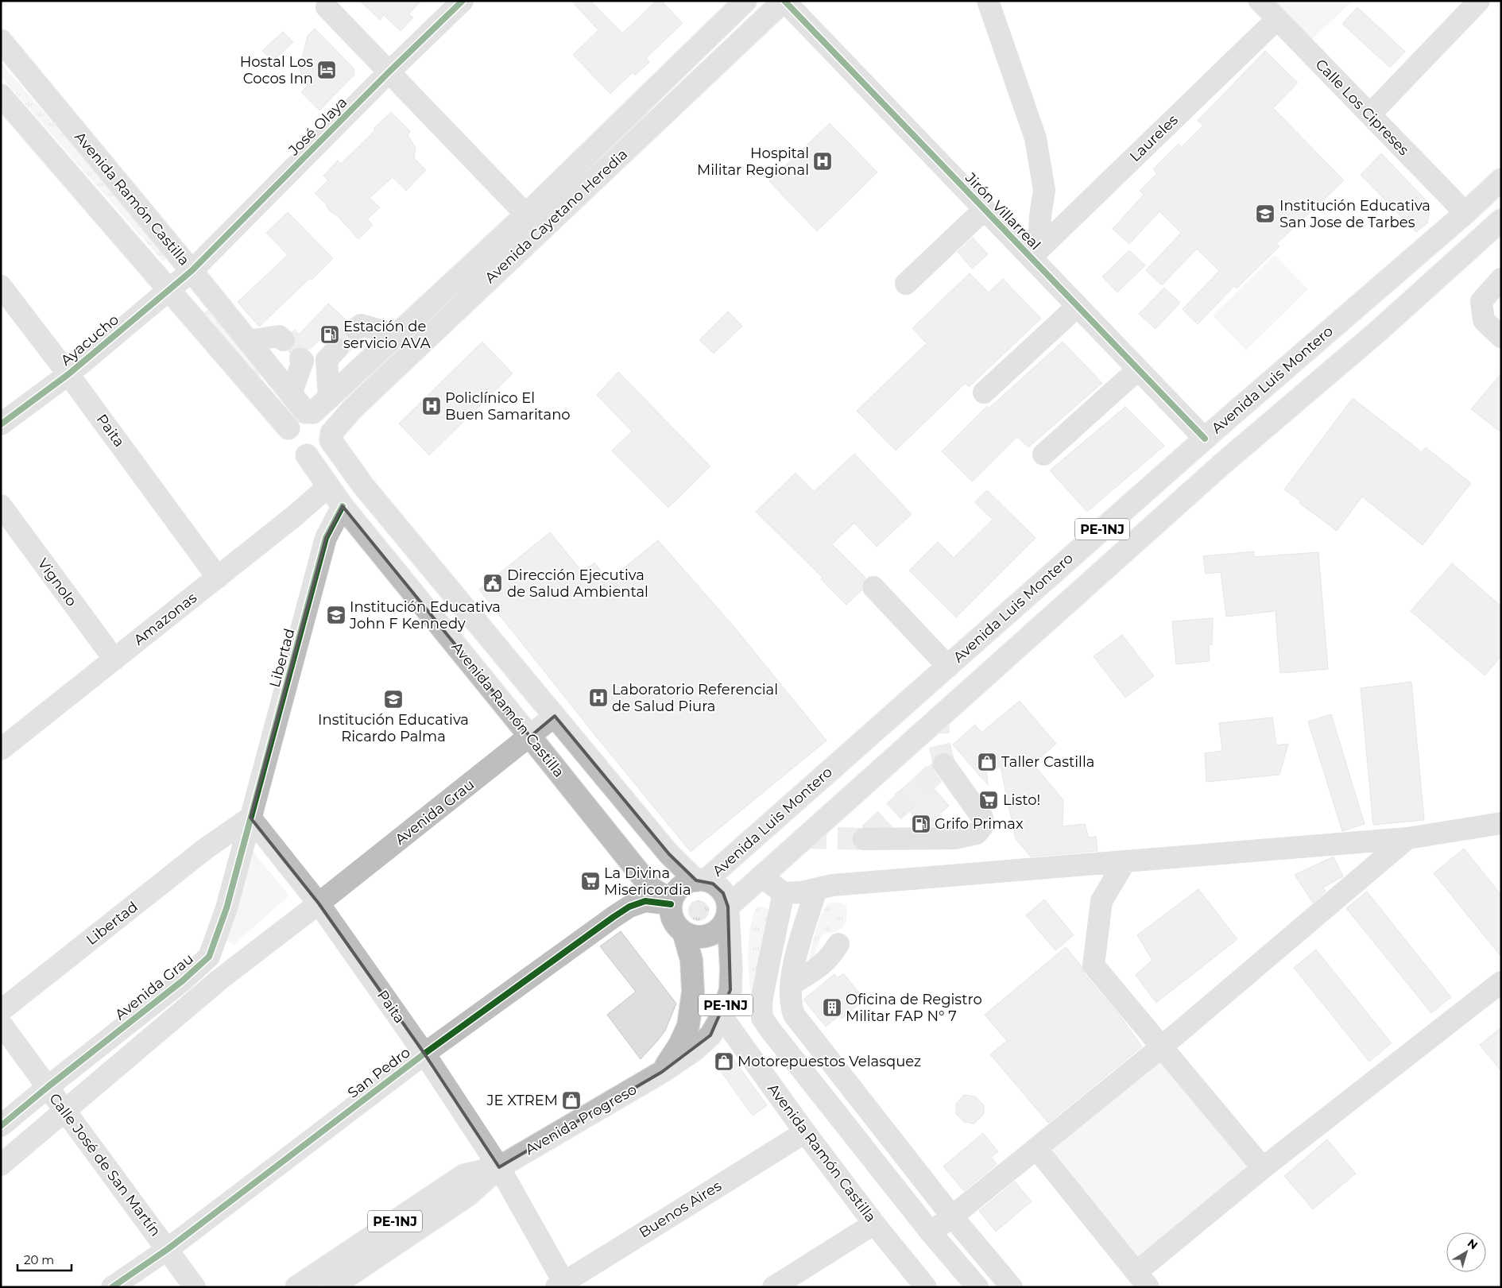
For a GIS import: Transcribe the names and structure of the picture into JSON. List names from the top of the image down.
{
  "streets": {
    "street": [
      "Calle Los Cipreses",
      "José Olaya",
      "Laureles",
      "Avenida Ramón Castilla",
      "Jirón Villarreal",
      "Avenida Cayetano Heredia",
      "Ayacucho",
      "Avenida Luis Montero",
      "Paita",
      "PE-1NJ",
      "Vignolo",
      "Amazonas",
      "Libertad",
      "Avenida Grau",
      "San Pedro",
      "Avenida Progreso",
      "Calle José de San Martín",
      "Buenos Aires"
    ]
  },
  "crossings": [
    ["Calle Los Cipreses", "Laureles"],
    ["Calle Los Cipreses", "Avenida Luis Montero"],
    ["José Olaya", "Avenida Ramón Castilla"],
    ["José Olaya", "Ayacucho"],
    ["Laureles", "Jirón Villarreal"],
    ["Avenida Ramón Castilla", "Avenida Cayetano Heredia"],
    ["Avenida Ramón Castilla", "Ayacucho"],
    ["Avenida Ramón Castilla", "Avenida Luis Montero"],
    ["Avenida Ramón Castilla", "PE-1NJ"],
    ["Avenida Ramón Castilla", "Amazonas"],
    ["Avenida Ramón Castilla", "Libertad"],
    ["Avenida Ramón Castilla", "Avenida Grau"],
    ["Avenida Ramón Castilla", "San Pedro"],
    ["Avenida Ramón Castilla", "Avenida Progreso"],
    ["Avenida Ramón Castilla", "Buenos Aires"],
    ["Jirón Villarreal", "Avenida Cayetano Heredia"],
    ["Jirón Villarreal", "Avenida Luis Montero"],
    ["Ayacucho", "Paita"],
    ["Avenida Luis Montero", "PE-1NJ"],
    ["Avenida Luis Montero", "San Pedro"],
    ["Avenida Luis Montero", "Avenida Progreso"],
    ["Paita", "Amazonas"],
    ["Paita", "Libertad"],
    ["Paita", "Avenida Grau"],
    ["Paita", "San Pedro"],
    ["Paita", "Avenida Progreso"],
    ["Paita", "Buenos Aires"],
    ["PE-1NJ", "San Pedro"],
    ["PE-1NJ", "Avenida Progreso"],
    ["Vignolo", "Amazonas"],
    ["Libertad", "Avenida Grau"],
    ["Avenida Grau", "Calle José de San Martín"],
    ["San Pedro", "Avenida Progreso"],
    ["San Pedro", "Calle José de San Martín"]
  ],
  "places": {
    "hotel": ["Hostal Los Cocos Inn"],
    "hospital": ["Hospital Militar Regional", "Policlínico El Buen Samaritano", "Laboratorio Referencial de Salud Piura"],
    "school or university": ["Institución Educativa San Jose de Tarbes", "Institución Educativa John F Kennedy", "Institución Educativa Ricardo Palma"],
    "fuel station": ["Estación de servicio AVA", "Grifo Primax"],
    "public building": ["Dirección Ejecutiva de Salud Ambiental"],
    "shop": ["Taller Castilla", "Motorepuestos Velasquez", "JE XTREM"],
    "supermarket": ["Listo!", "La Divina Misericordia"],
    "building": ["Oficina de Registro Militar FAP N° 7"]
  },
  "scale_bar": "20 m",
  "north": "top right"
}
